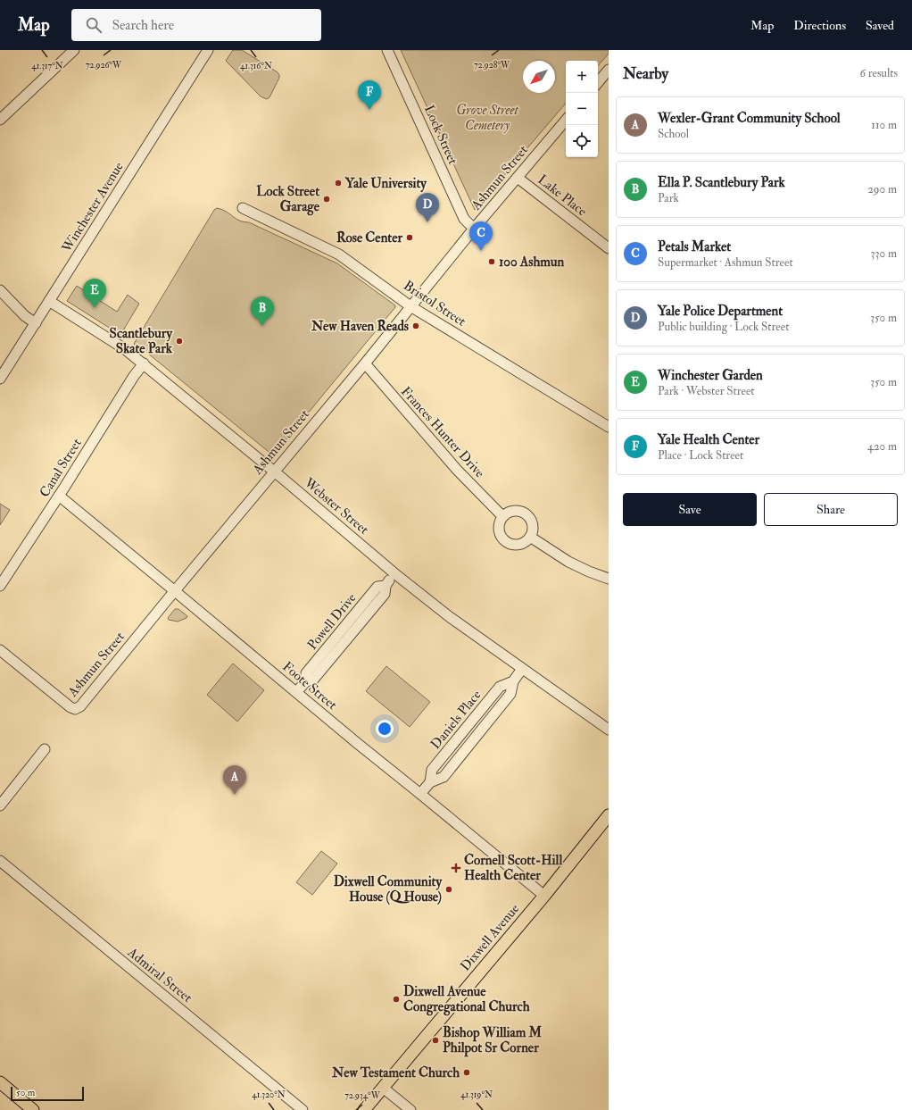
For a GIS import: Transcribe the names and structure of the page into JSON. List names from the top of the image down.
{
  "streets": {
    "main road": ["Dixwell Avenue"],
    "street": [
      "Lock Street",
      "Ashmun Street",
      "Lake Place",
      "Winchester Avenue",
      "Bristol Street",
      "Frances Hunter Drive",
      "Canal Street",
      "Webster Street",
      "Powell Drive",
      "Foote Street",
      "Daniels Place",
      "Admiral Street"
    ]
  },
  "crossings": [
    ["Lock Street", "Ashmun Street"],
    ["Ashmun Street", "Lake Place"],
    ["Ashmun Street", "Bristol Street"],
    ["Ashmun Street", "Frances Hunter Drive"],
    ["Ashmun Street", "Webster Street"],
    ["Ashmun Street", "Foote Street"],
    ["Winchester Avenue", "Webster Street"],
    ["Canal Street", "Webster Street"],
    ["Canal Street", "Foote Street"],
    ["Webster Street", "Powell Drive"],
    ["Webster Street", "Daniels Place"],
    ["Powell Drive", "Foote Street"],
    ["Foote Street", "Daniels Place"],
    ["Foote Street", "Dixwell Avenue"]
  ],
  "parks": ["Grove Street Cemetery"],
  "places": {
    "other": [
      "Yale University",
      "Lock Street Garage",
      "Rose Center",
      "100 Ashmun",
      "New Haven Reads",
      "Scantlebury Skate Park",
      "Dixwell Community House (Q House)",
      "Dixwell Avenue Congregational Church",
      "Bishop William M Philpot Sr Corner",
      "New Testament Church"
    ],
    "health": ["Cornell Scott-Hill Health Center"]
  },
  "scale_bar": "50 m",
  "north": "bottom left",
  "page": {
    "header": "Map",
    "search": "Search here",
    "nav": ["Map", "Directions", "Saved"],
    "heading": ["Nearby", "6 results"],
    "map_buttons": ["+", "−"],
    "pins": [
      "F",
      "D",
      "C",
      "E",
      "B",
      "A"
    ],
    "list": [
      {
        "mark": "A",
        "name": "Wexler-Grant Community School",
        "note": "School",
        "value": "110 m"
      },
      {
        "mark": "B",
        "name": "Ella P. Scantlebury Park",
        "note": "Park",
        "value": "290 m"
      },
      {
        "mark": "C",
        "name": "Petals Market",
        "note": "Supermarket · Ashmun Street",
        "value": "330 m"
      },
      {
        "mark": "D",
        "name": "Yale Police Department",
        "note": "Public building · Lock Street",
        "value": "350 m"
      },
      {
        "mark": "E",
        "name": "Winchester Garden",
        "note": "Park · Webster Street",
        "value": "350 m"
      },
      {
        "mark": "F",
        "name": "Yale Health Center",
        "note": "Place · Lock Street",
        "value": "420 m"
      }
    ],
    "buttons": ["Save", "Share"],
    "scale": "50 m"
  },
  "coordinates": [
    "72.926°W",
    "72.928°W",
    "41.317°N",
    "41.316°N",
    "41.320°N",
    "41.319°N",
    "72.934°W"
  ]
}
